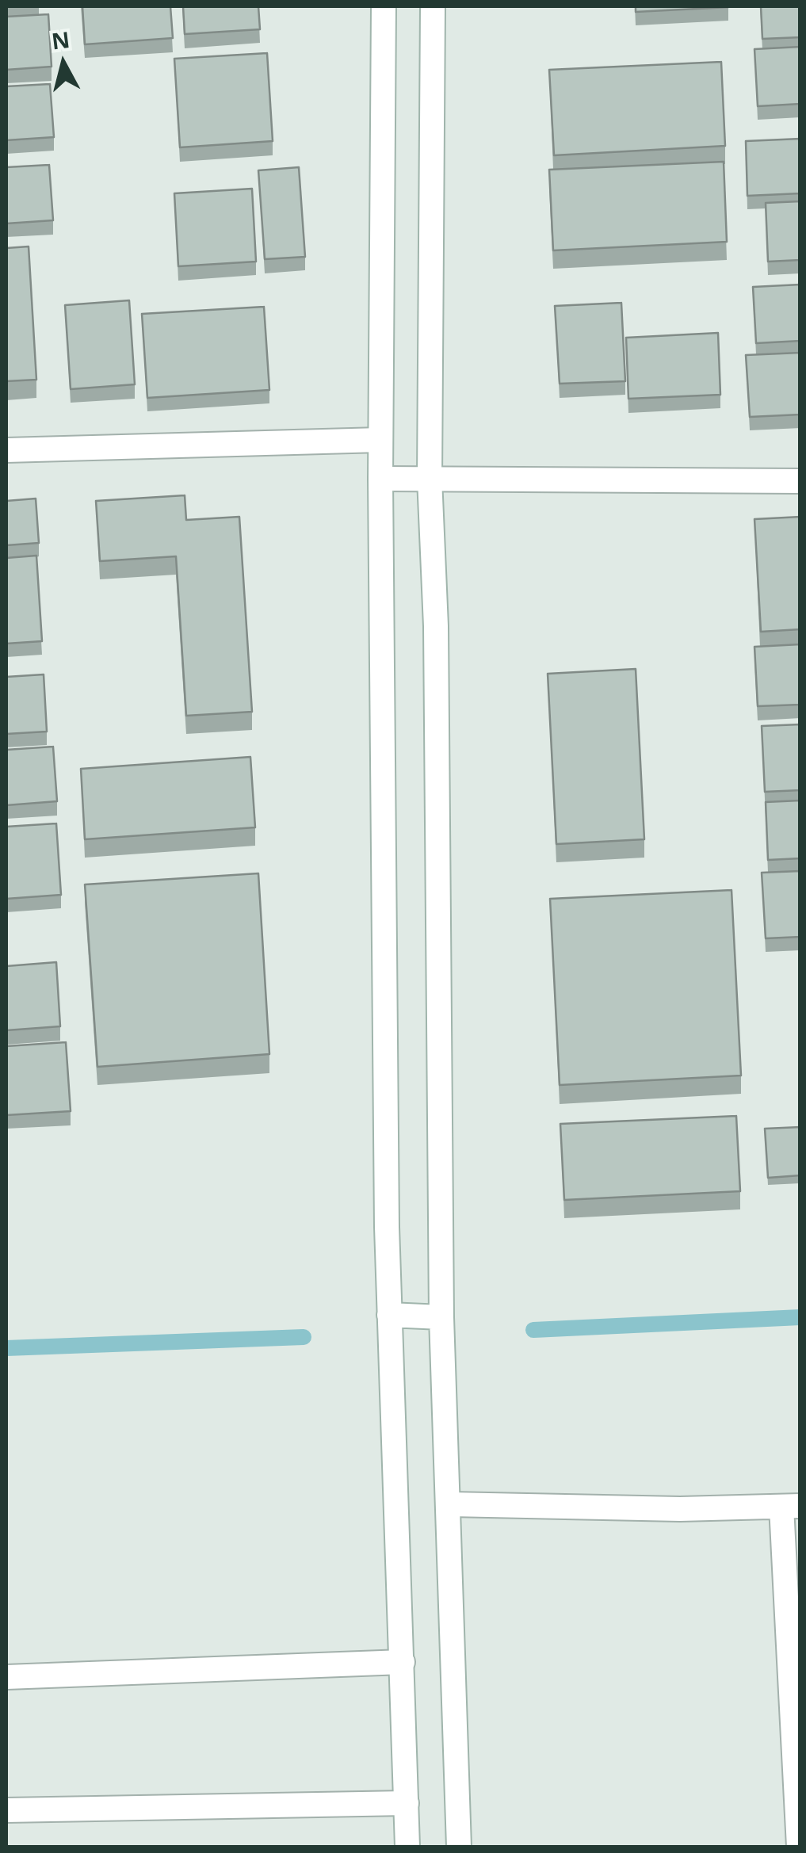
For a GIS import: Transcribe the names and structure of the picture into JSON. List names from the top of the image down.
{
  "north": "top"
}
